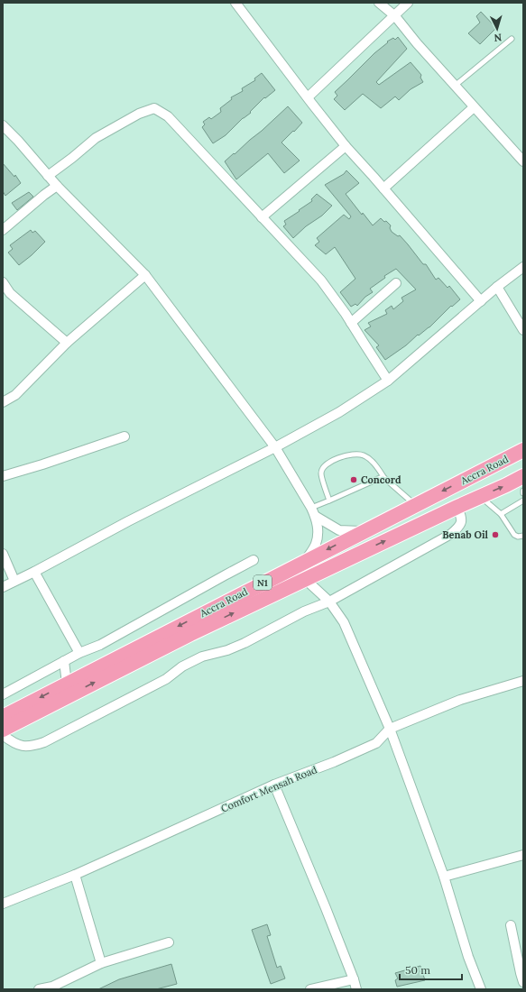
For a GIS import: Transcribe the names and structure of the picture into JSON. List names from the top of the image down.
{
  "streets": {
    "highway": ["Accra Road", "N1"],
    "street": ["Comfort Mensah Road"]
  },
  "places": ["Concord", "Benab Oil"],
  "scale_bar": "50 m",
  "north": "bottom"
}
